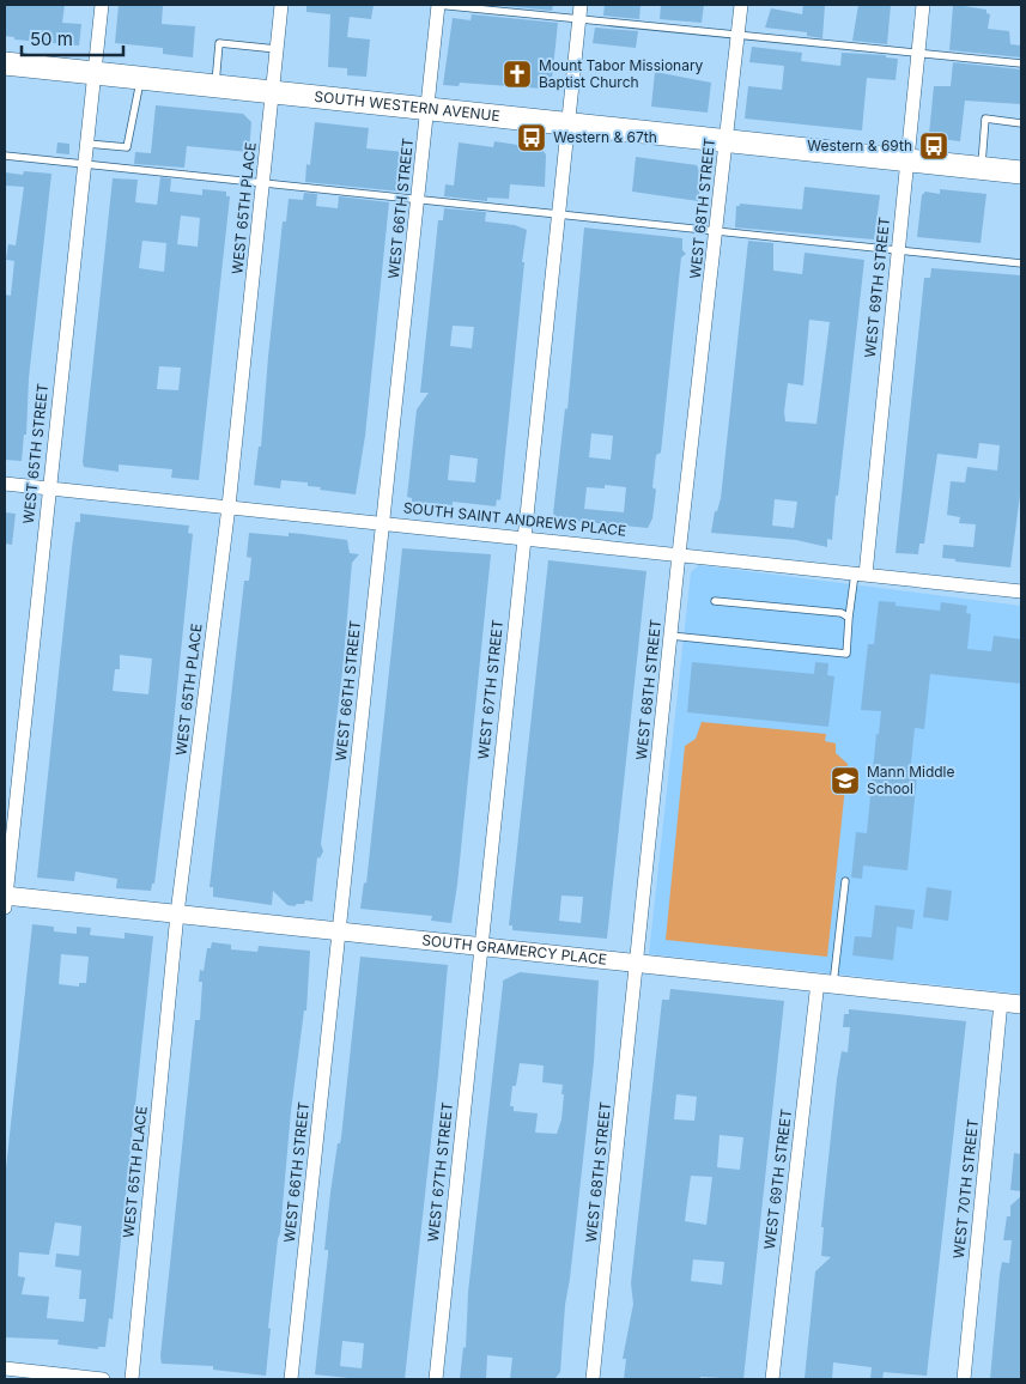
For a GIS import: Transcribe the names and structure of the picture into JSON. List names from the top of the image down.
{
  "streets": {
    "main road": ["SOUTH WESTERN AVENUE"],
    "street": [
      "WEST 65TH PLACE",
      "WEST 66TH STREET",
      "WEST 68TH STREET",
      "WEST 69TH STREET",
      "WEST 65TH STREET",
      "SOUTH SAINT ANDREWS PLACE",
      "WEST 67TH STREET",
      "SOUTH GRAMERCY PLACE",
      "WEST 70TH STREET"
    ]
  },
  "crossings": [
    ["SOUTH WESTERN AVENUE", "WEST 65TH PLACE"],
    ["SOUTH WESTERN AVENUE", "WEST 66TH STREET"],
    ["SOUTH WESTERN AVENUE", "WEST 68TH STREET"],
    ["SOUTH WESTERN AVENUE", "WEST 69TH STREET"],
    ["SOUTH WESTERN AVENUE", "WEST 65TH STREET"],
    ["SOUTH WESTERN AVENUE", "WEST 67TH STREET"],
    ["WEST 65TH PLACE", "SOUTH SAINT ANDREWS PLACE"],
    ["WEST 65TH PLACE", "SOUTH GRAMERCY PLACE"],
    ["WEST 66TH STREET", "SOUTH SAINT ANDREWS PLACE"],
    ["WEST 66TH STREET", "SOUTH GRAMERCY PLACE"],
    ["WEST 68TH STREET", "SOUTH SAINT ANDREWS PLACE"],
    ["WEST 68TH STREET", "SOUTH GRAMERCY PLACE"],
    ["WEST 69TH STREET", "SOUTH SAINT ANDREWS PLACE"],
    ["WEST 69TH STREET", "SOUTH GRAMERCY PLACE"],
    ["WEST 65TH STREET", "SOUTH SAINT ANDREWS PLACE"],
    ["WEST 65TH STREET", "SOUTH GRAMERCY PLACE"],
    ["SOUTH SAINT ANDREWS PLACE", "WEST 67TH STREET"],
    ["WEST 67TH STREET", "SOUTH GRAMERCY PLACE"],
    ["SOUTH GRAMERCY PLACE", "WEST 70TH STREET"]
  ],
  "places": {
    "church": ["Mount Tabor Missionary Baptist Church"],
    "bus stop": ["Western & 67th", "Western & 69th"],
    "school or university": ["Mann Middle School"]
  },
  "scale_bar": "50 m"
}
